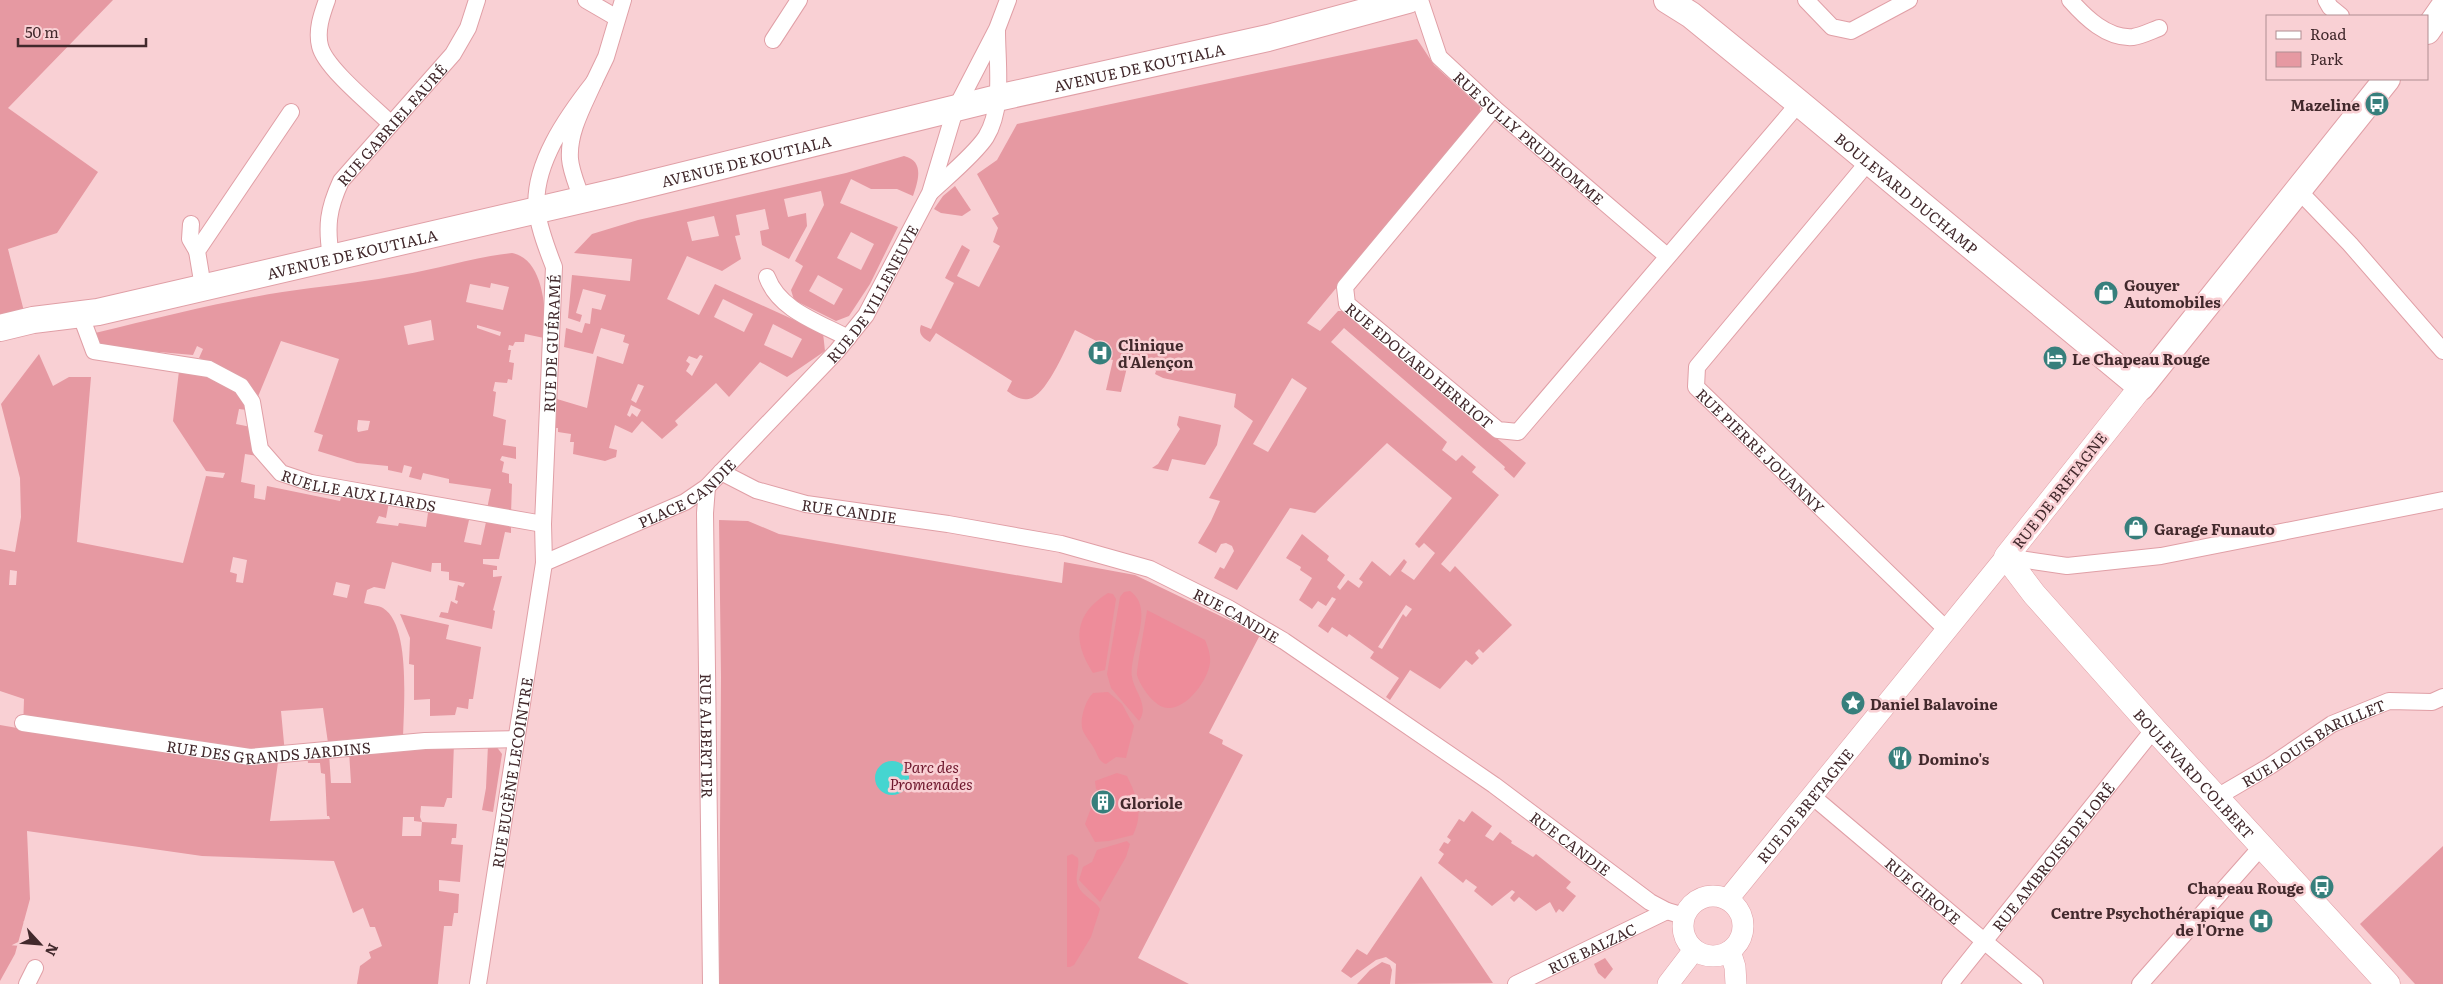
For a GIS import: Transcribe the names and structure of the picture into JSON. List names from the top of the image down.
{
  "streets": {
    "main road": [
      "AVENUE DE KOUTIALA",
      "BOULEVARD DUCHAMP",
      "RUE DE BRETAGNE",
      "BOULEVARD COLBERT"
    ],
    "street": [
      "RUE GABRIEL FAURÉ",
      "RUE SULLY PRUDHOMME",
      "RUE DE VILLENEUVE",
      "RUE DE GUÉRAMÉ",
      "RUE EDOUARD HERRIOT",
      "RUE PIERRE JOUANNY",
      "RUELLE AUX LIARDS",
      "PLACE CANDIE",
      "RUE CANDIE",
      "RUE ALBERT 1ER",
      "RUE LOUIS BARILLET",
      "RUE DES GRANDS JARDINS",
      "RUE EUGÈNE LECOINTRE",
      "RUE AMBROISE DE LORÉ",
      "RUE GIROYE",
      "RUE BALZAC"
    ]
  },
  "crossings": [
    ["AVENUE DE KOUTIALA", "RUE GABRIEL FAURÉ"],
    ["AVENUE DE KOUTIALA", "RUE DE GUÉRAMÉ"],
    ["AVENUE DE KOUTIALA", "RUELLE AUX LIARDS"],
    ["RUE SULLY PRUDHOMME", "RUE EDOUARD HERRIOT"],
    ["BOULEVARD DUCHAMP", "RUE EDOUARD HERRIOT"],
    ["BOULEVARD DUCHAMP", "RUE PIERRE JOUANNY"],
    ["BOULEVARD DUCHAMP", "RUE DE BRETAGNE"],
    ["RUE DE VILLENEUVE", "PLACE CANDIE"],
    ["RUE DE GUÉRAMÉ", "RUELLE AUX LIARDS"],
    ["RUE DE GUÉRAMÉ", "PLACE CANDIE"],
    ["RUE DE GUÉRAMÉ", "RUE EUGÈNE LECOINTRE"],
    ["RUE PIERRE JOUANNY", "RUE DE BRETAGNE"],
    ["PLACE CANDIE", "RUE CANDIE"],
    ["PLACE CANDIE", "RUE ALBERT 1ER"],
    ["PLACE CANDIE", "RUE EUGÈNE LECOINTRE"],
    ["RUE DE BRETAGNE", "RUE CANDIE"],
    ["RUE DE BRETAGNE", "BOULEVARD COLBERT"],
    ["RUE DE BRETAGNE", "RUE GIROYE"],
    ["RUE DE BRETAGNE", "RUE BALZAC"],
    ["RUE CANDIE", "RUE BALZAC"],
    ["RUE LOUIS BARILLET", "BOULEVARD COLBERT"],
    ["RUE DES GRANDS JARDINS", "RUE EUGÈNE LECOINTRE"],
    ["BOULEVARD COLBERT", "RUE AMBROISE DE LORÉ"],
    ["RUE AMBROISE DE LORÉ", "RUE GIROYE"]
  ],
  "parks": ["Parc des Promenades"],
  "places": {
    "bus stop": ["Mazeline", "Chapeau Rouge"],
    "shop": ["Gouyer Automobiles", "Garage Funauto"],
    "hospital": ["Clinique d'Alençon", "Centre Psychothérapique de l'Orne"],
    "hotel": ["Le Chapeau Rouge"],
    "place": ["Daniel Balavoine"],
    "restaurant": ["Domino's"],
    "building": ["Gloriole"]
  },
  "legend": ["Road", "Park"],
  "scale_bar": "50 m",
  "north": "bottom right"
}
